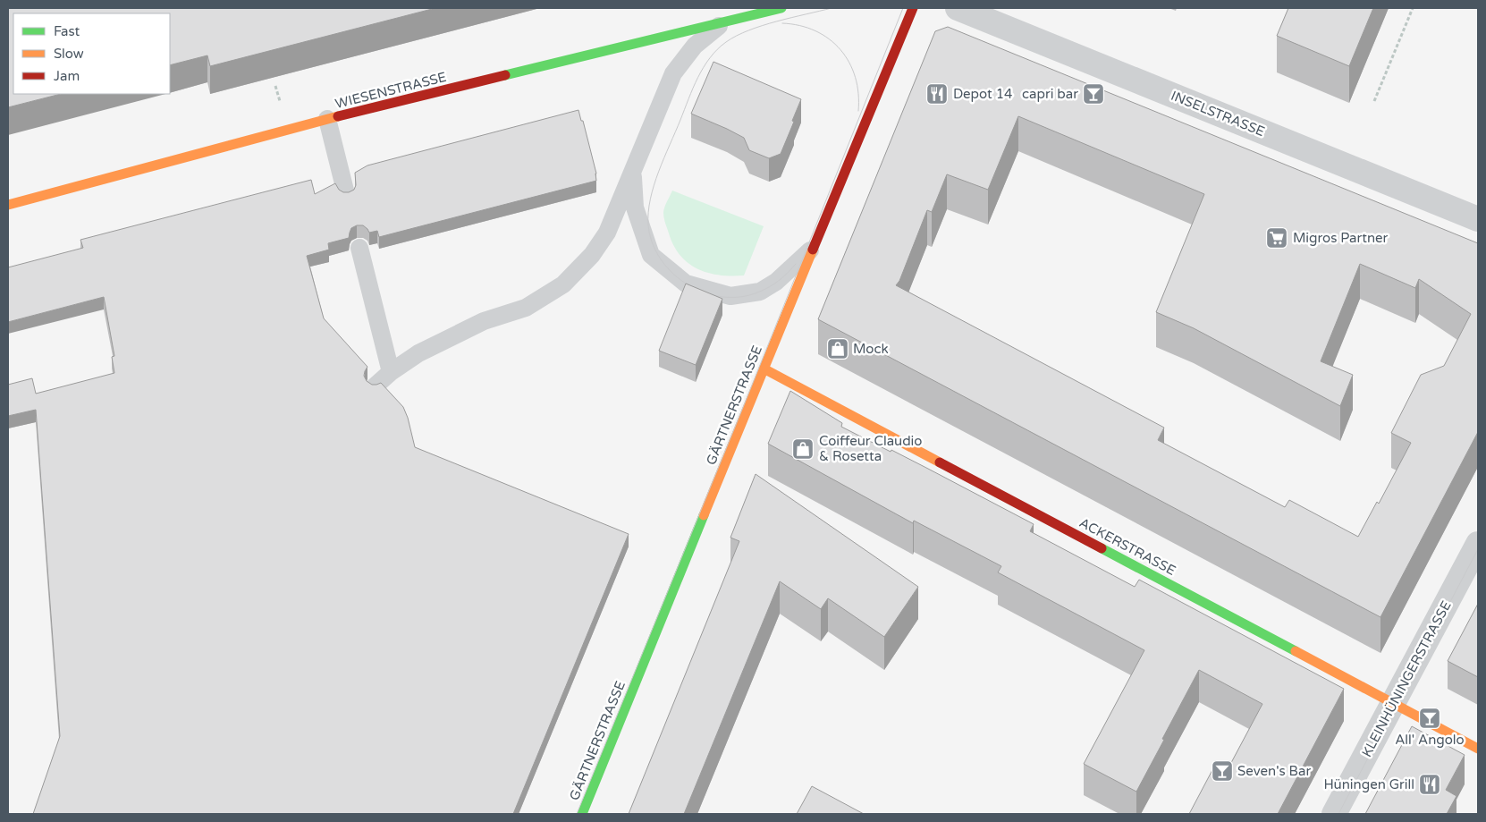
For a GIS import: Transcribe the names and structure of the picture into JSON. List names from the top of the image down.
{
  "streets": {
    "street": [
      "WIESENSTRASSE",
      "INSELSTRASSE",
      "GÄRTNERSTRASSE",
      "ACKERSTRASSE",
      "KLEINHÜNINGERSTRASSE"
    ]
  },
  "crossings": [
    ["GÄRTNERSTRASSE", "ACKERSTRASSE"],
    ["ACKERSTRASSE", "KLEINHÜNINGERSTRASSE"]
  ],
  "places": {
    "restaurant": ["Depot 14", "Hüningen Grill"],
    "bar": ["capri bar", "All' Angolo", "Seven's Bar"],
    "supermarket": ["Migros Partner"],
    "shop": ["Mock", "Coiffeur Claudio & Rosetta"]
  },
  "legend": ["Fast", "Slow", "Jam"]
}
